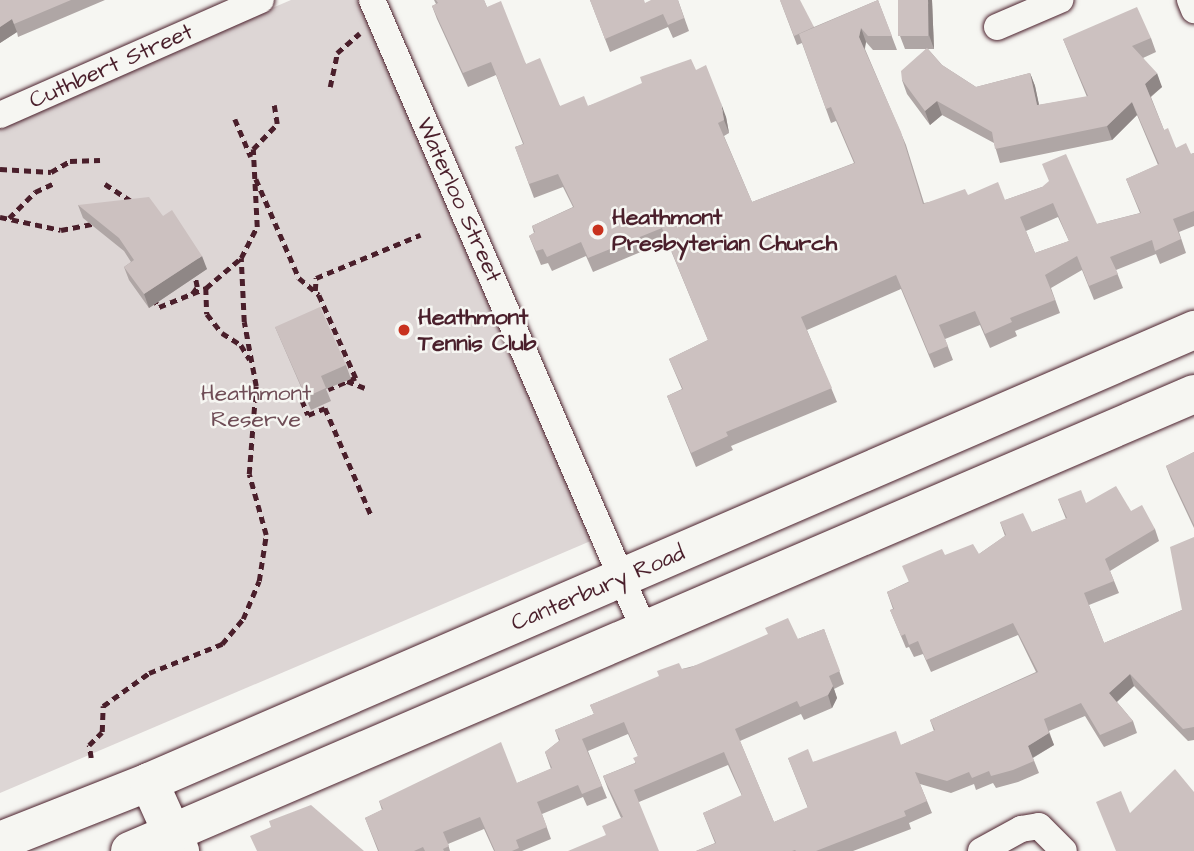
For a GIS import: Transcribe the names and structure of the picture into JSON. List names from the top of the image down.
{
  "streets": {
    "main road": ["Canterbury Road"],
    "street": ["Cuthbert Street", "Waterloo Street"]
  },
  "crossings": [
    ["Waterloo Street", "Canterbury Road"]
  ],
  "parks": ["Heathmont Reserve"],
  "places": ["Heathmont Presbyterian Church", "Heathmont Tennis Club"]
}
